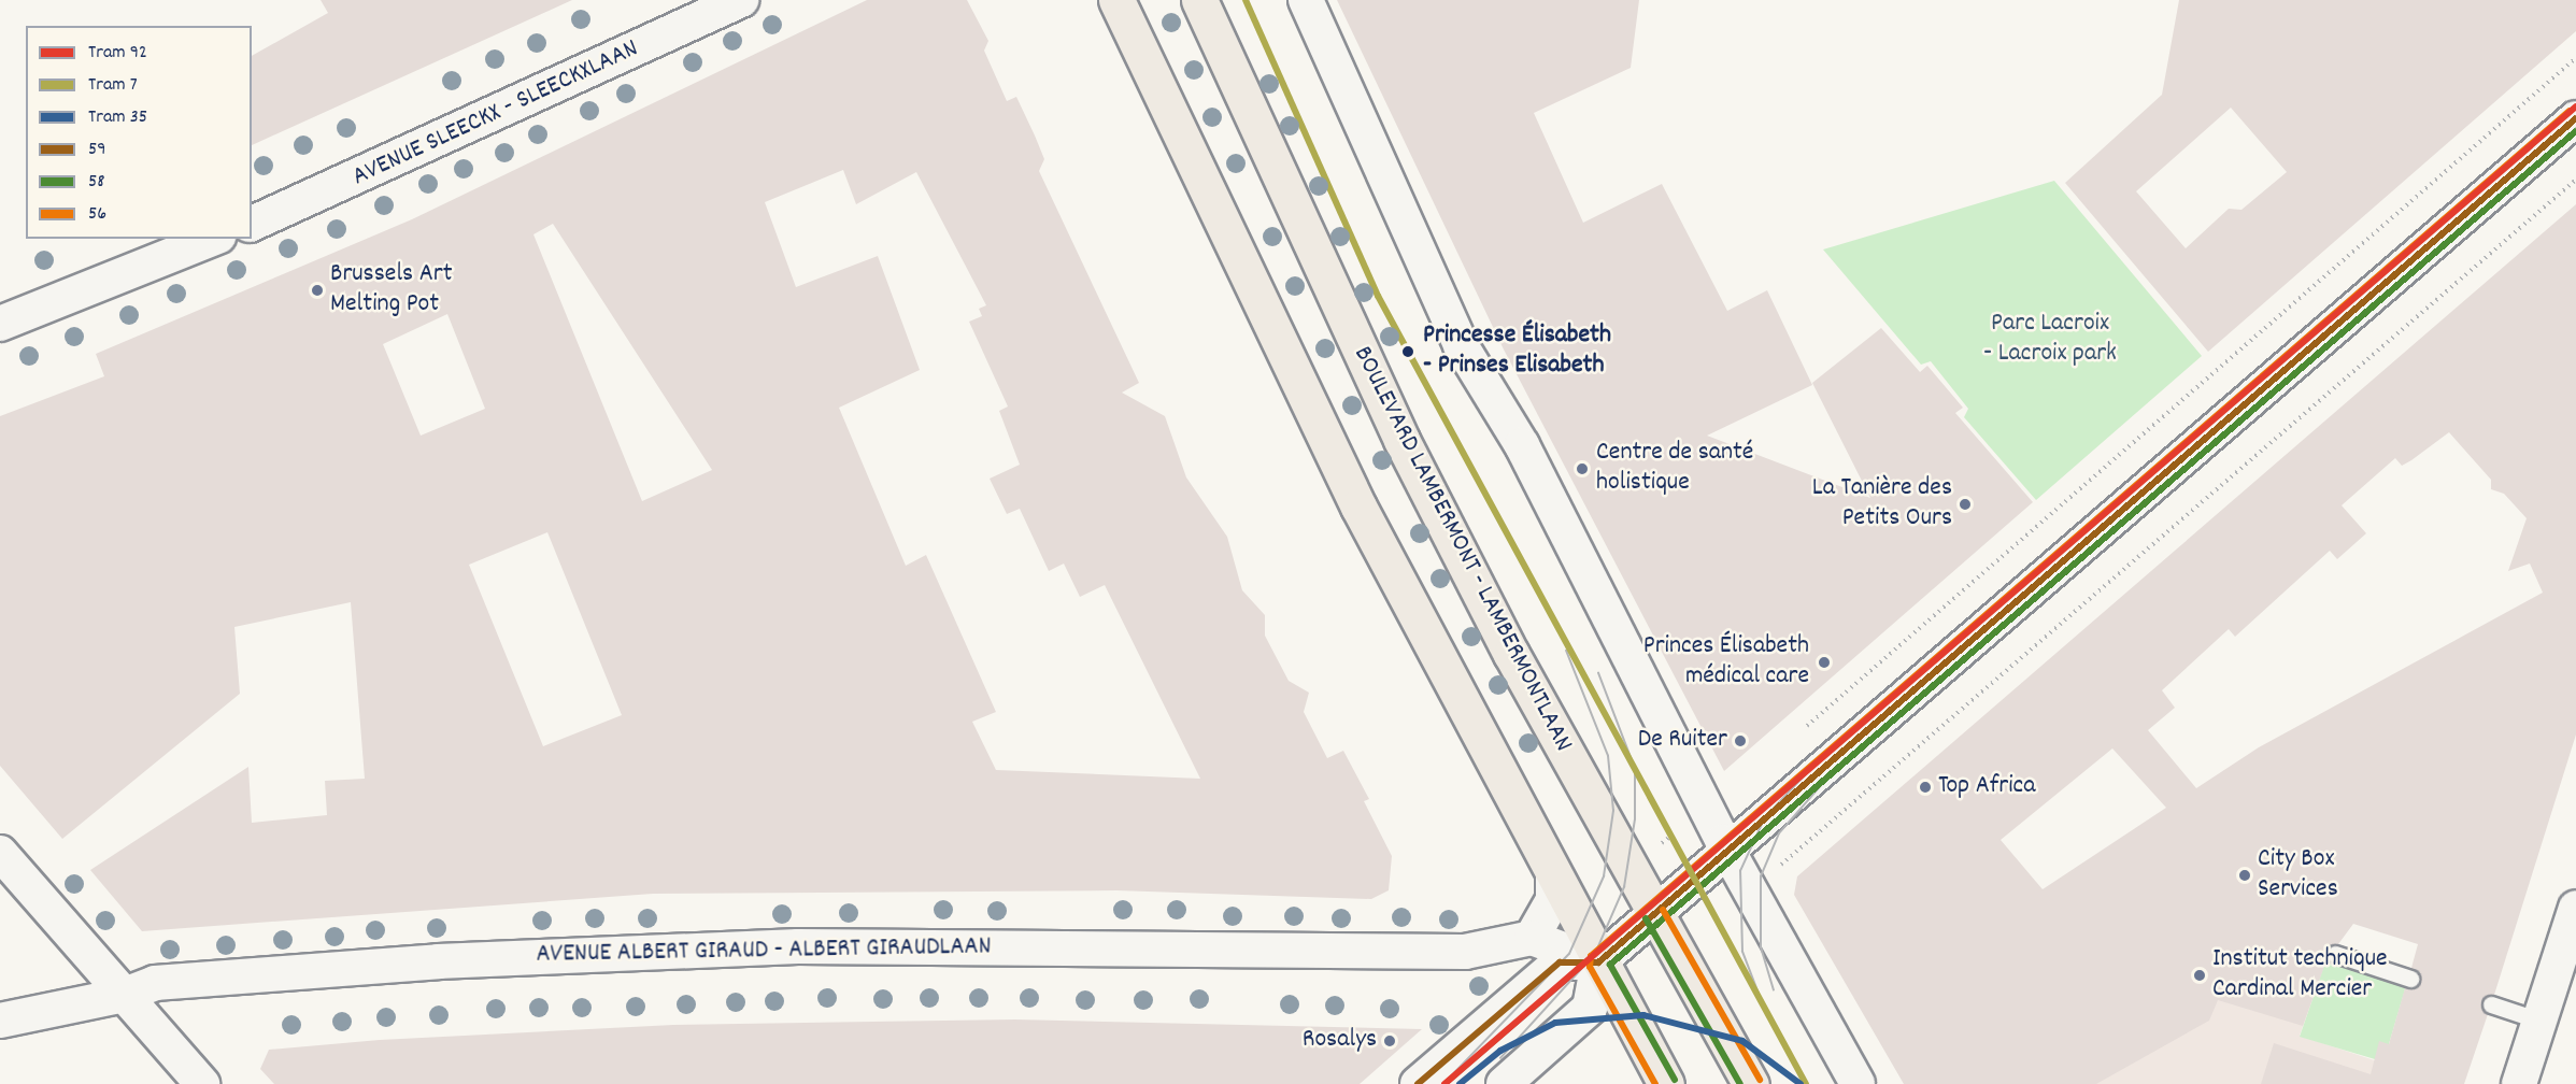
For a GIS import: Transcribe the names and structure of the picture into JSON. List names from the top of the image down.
{
  "streets": {
    "main road": ["BOULEVARD LAMBERMONT - LAMBERMONTLAAN"],
    "street": ["AVENUE SLEECKX - SLEECKXLAAN", "AVENUE ALBERT GIRAUD - ALBERT GIRAUDLAAN"]
  },
  "parks": ["Parc Lacroix - Lacroix park"],
  "places": [
    "Brussels Art Melting Pot",
    "Princesse Élisabeth - Prinses Elisabeth",
    "Centre de santé holistique",
    "La Tanière des Petits Ours",
    "Princes Élisabeth médical care",
    "De Ruiter",
    "Top Africa",
    "City Box Services",
    "Institut technique Cardinal Mercier",
    "Rosalys"
  ],
  "lines": [
    "tram line 7",
    "tram line 92",
    "transit line 56",
    "transit line 59",
    "transit line 58",
    "tram line 35"
  ],
  "legend": [
    "Tram 92",
    "Tram 7",
    "Tram 35",
    "59",
    "58",
    "56"
  ]
}
